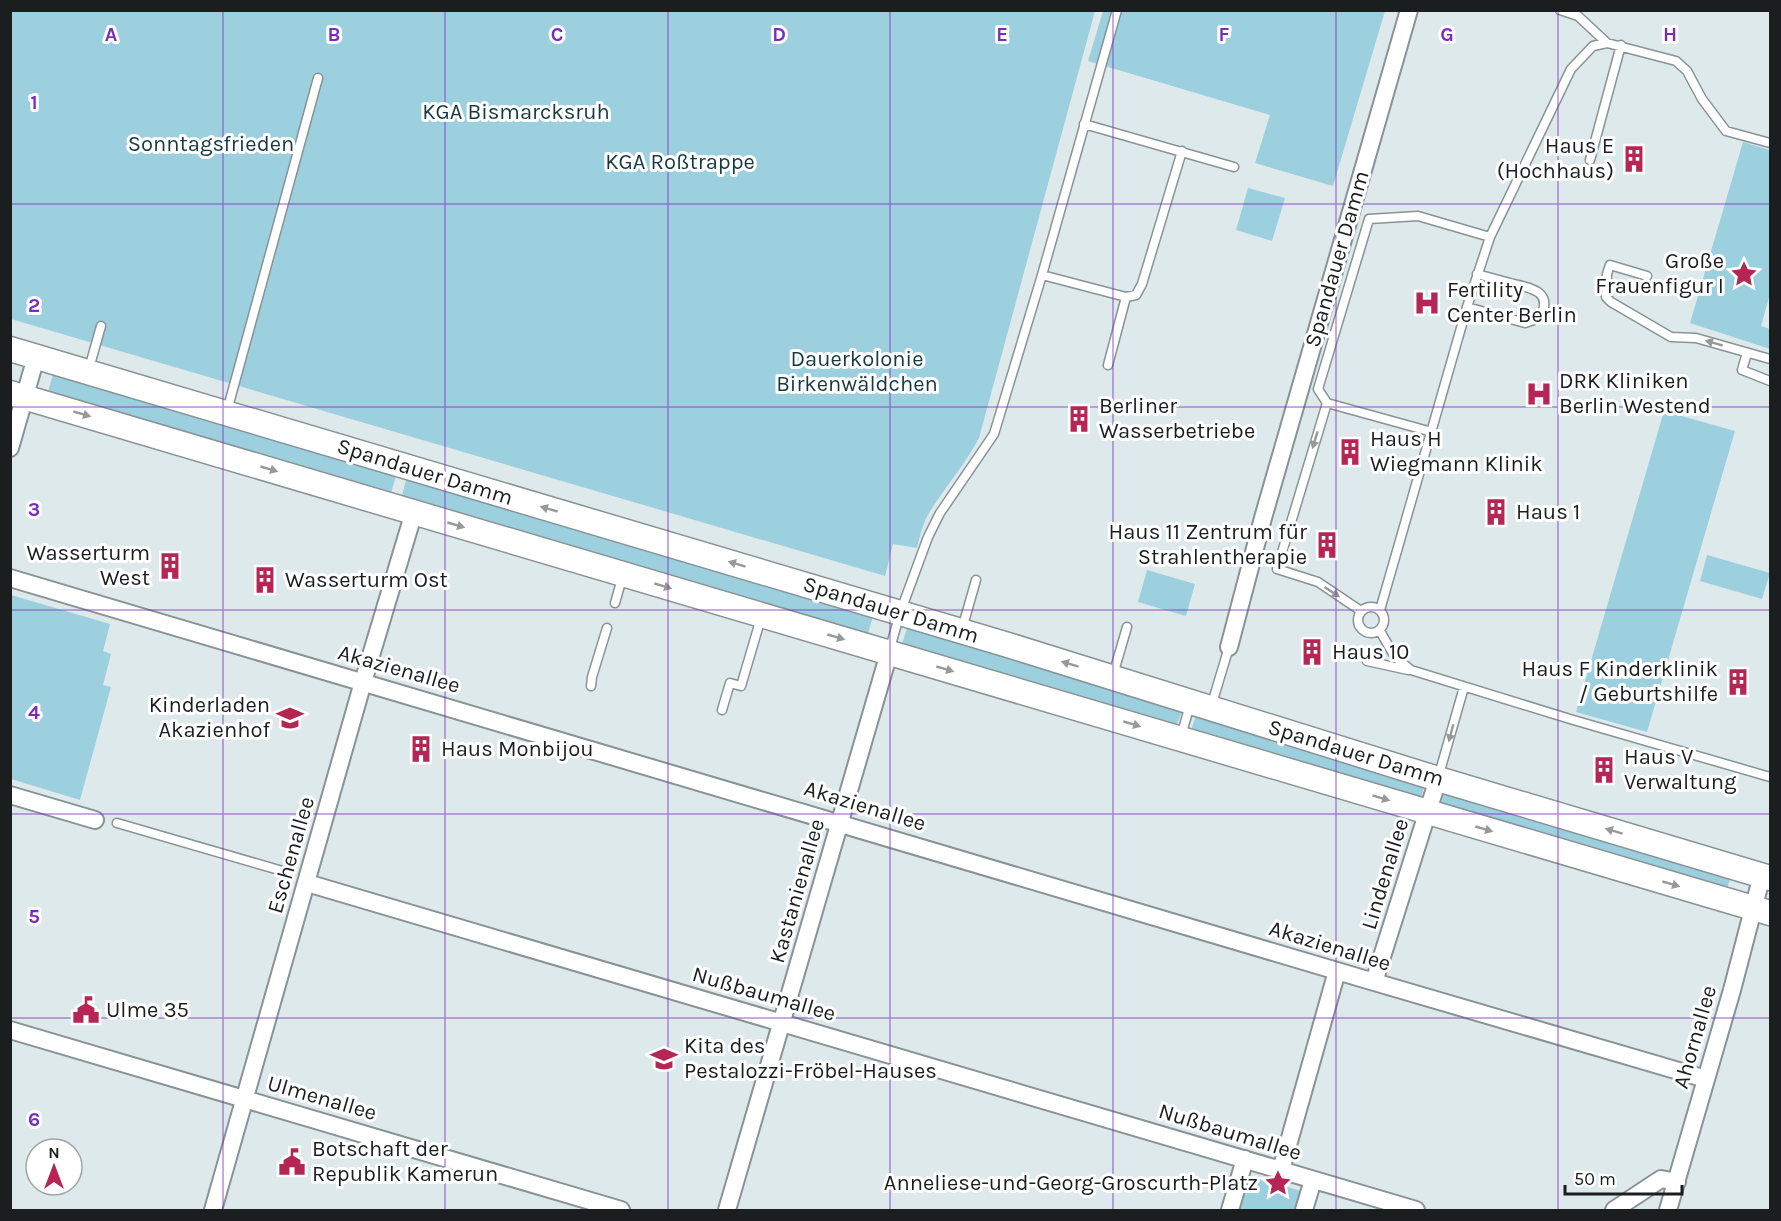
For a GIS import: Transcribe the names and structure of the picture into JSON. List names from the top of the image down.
{
  "streets": {
    "main road": ["Spandauer Damm"],
    "street": [
      "Akazienallee",
      "Eschenallee",
      "Lindenallee",
      "Kastanienallee",
      "Nußbaumallee",
      "Ahornallee",
      "Ulmenallee"
    ]
  },
  "crossings": [
    ["Spandauer Damm", "Eschenallee"],
    ["Spandauer Damm", "Lindenallee"],
    ["Spandauer Damm", "Kastanienallee"],
    ["Spandauer Damm", "Ahornallee"],
    ["Akazienallee", "Eschenallee"],
    ["Akazienallee", "Lindenallee"],
    ["Akazienallee", "Kastanienallee"],
    ["Akazienallee", "Ahornallee"],
    ["Eschenallee", "Nußbaumallee"],
    ["Eschenallee", "Ulmenallee"],
    ["Kastanienallee", "Nußbaumallee"]
  ],
  "parks": [
    "KGA Bismarcksruh",
    "Sonntagsfrieden",
    "KGA Roßtrappe",
    "Dauerkolonie Birkenwäldchen"
  ],
  "places": {
    "building": [
      "Haus E (Hochhaus)",
      "Berliner Wasserbetriebe",
      "Haus H Wiegmann Klinik",
      "Haus 1",
      "Haus 11 Zentrum für Strahlentherapie",
      "Wasserturm West",
      "Wasserturm Ost",
      "Haus 10",
      "Haus F Kinderklinik / Geburtshilfe",
      "Haus Monbijou",
      "Haus V Verwaltung"
    ],
    "place": ["Große Frauenfigur I", "Anneliese-und-Georg-Groscurth-Platz"],
    "hospital": ["Fertility Center Berlin", "DRK Kliniken Berlin Westend"],
    "school or university": ["Kinderladen Akazienhof", "Kita des Pestalozzi-Fröbel-Hauses"],
    "public building": ["Ulme 35", "Botschaft der Republik Kamerun"]
  },
  "scale_bar": "50 m",
  "north": "top",
  "grid": {
    "columns": [
      "A",
      "B",
      "C",
      "D",
      "E",
      "F",
      "G",
      "H"
    ],
    "rows": [
      "1",
      "2",
      "3",
      "4",
      "5",
      "6"
    ]
  }
}
